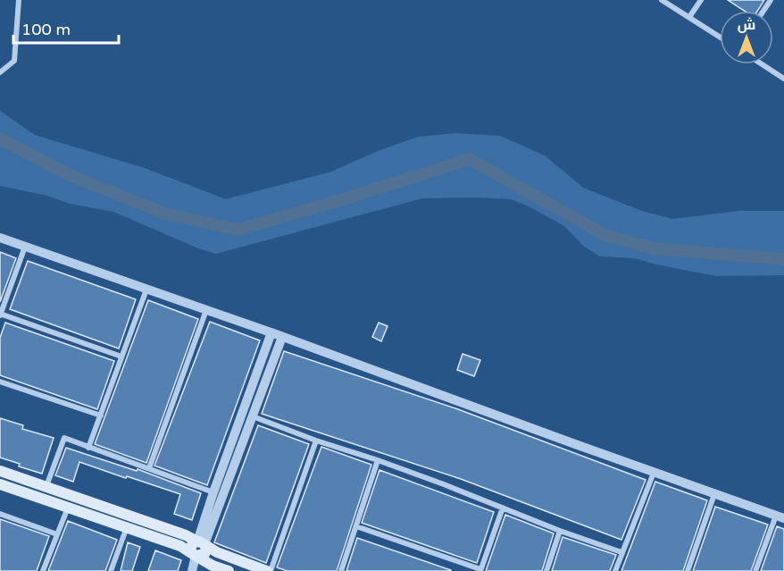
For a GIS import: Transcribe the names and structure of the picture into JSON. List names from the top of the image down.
{
  "scale_bar": "100 m",
  "north": "top"
}
